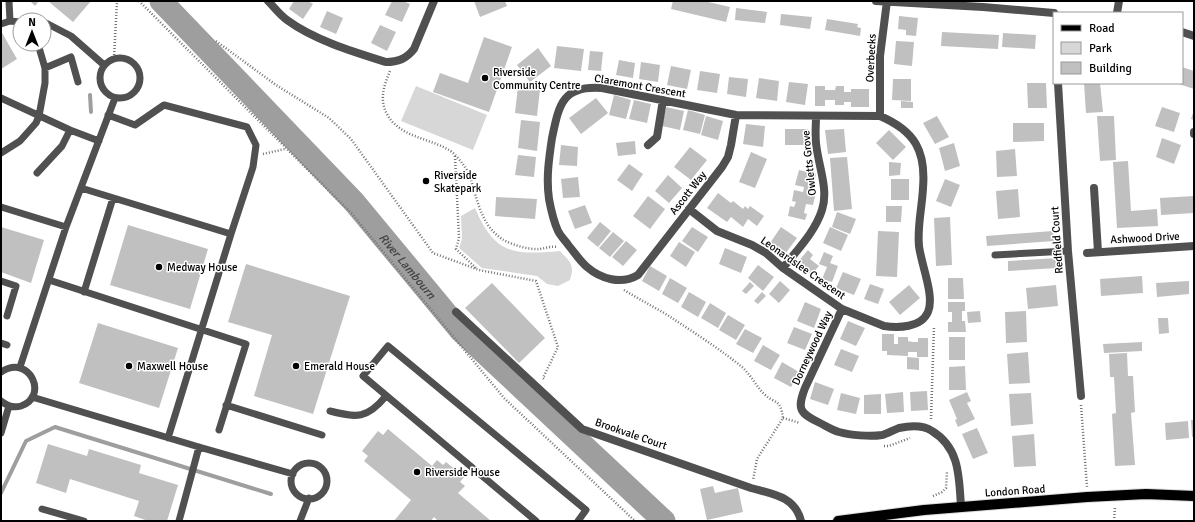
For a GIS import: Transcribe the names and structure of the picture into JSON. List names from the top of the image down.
{
  "streets": {
    "main road": ["London Road"],
    "street": [
      "Overbecks",
      "Claremont Crescent",
      "Owletts Grove",
      "Ascott Way",
      "Ashwood Drive",
      "Redfield Court",
      "Leonardslee Crescent",
      "Dorneywood Way",
      "Brookvale Court"
    ]
  },
  "crossings": [
    ["Overbecks", "Claremont Crescent"],
    ["Overbecks", "Leonardslee Crescent"],
    ["Claremont Crescent", "Owletts Grove"],
    ["Claremont Crescent", "Ascott Way"],
    ["Claremont Crescent", "Leonardslee Crescent"],
    ["Owletts Grove", "Leonardslee Crescent"],
    ["Ascott Way", "Leonardslee Crescent"],
    ["Leonardslee Crescent", "Dorneywood Way"],
    ["Dorneywood Way", "London Road"]
  ],
  "water": ["River Lambourn"],
  "places": [
    "Riverside Community Centre",
    "Riverside Skatepark",
    "Medway House",
    "Maxwell House",
    "Emerald House",
    "Riverside House"
  ],
  "legend": ["Road", "Park", "Building"],
  "north": "top"
}
